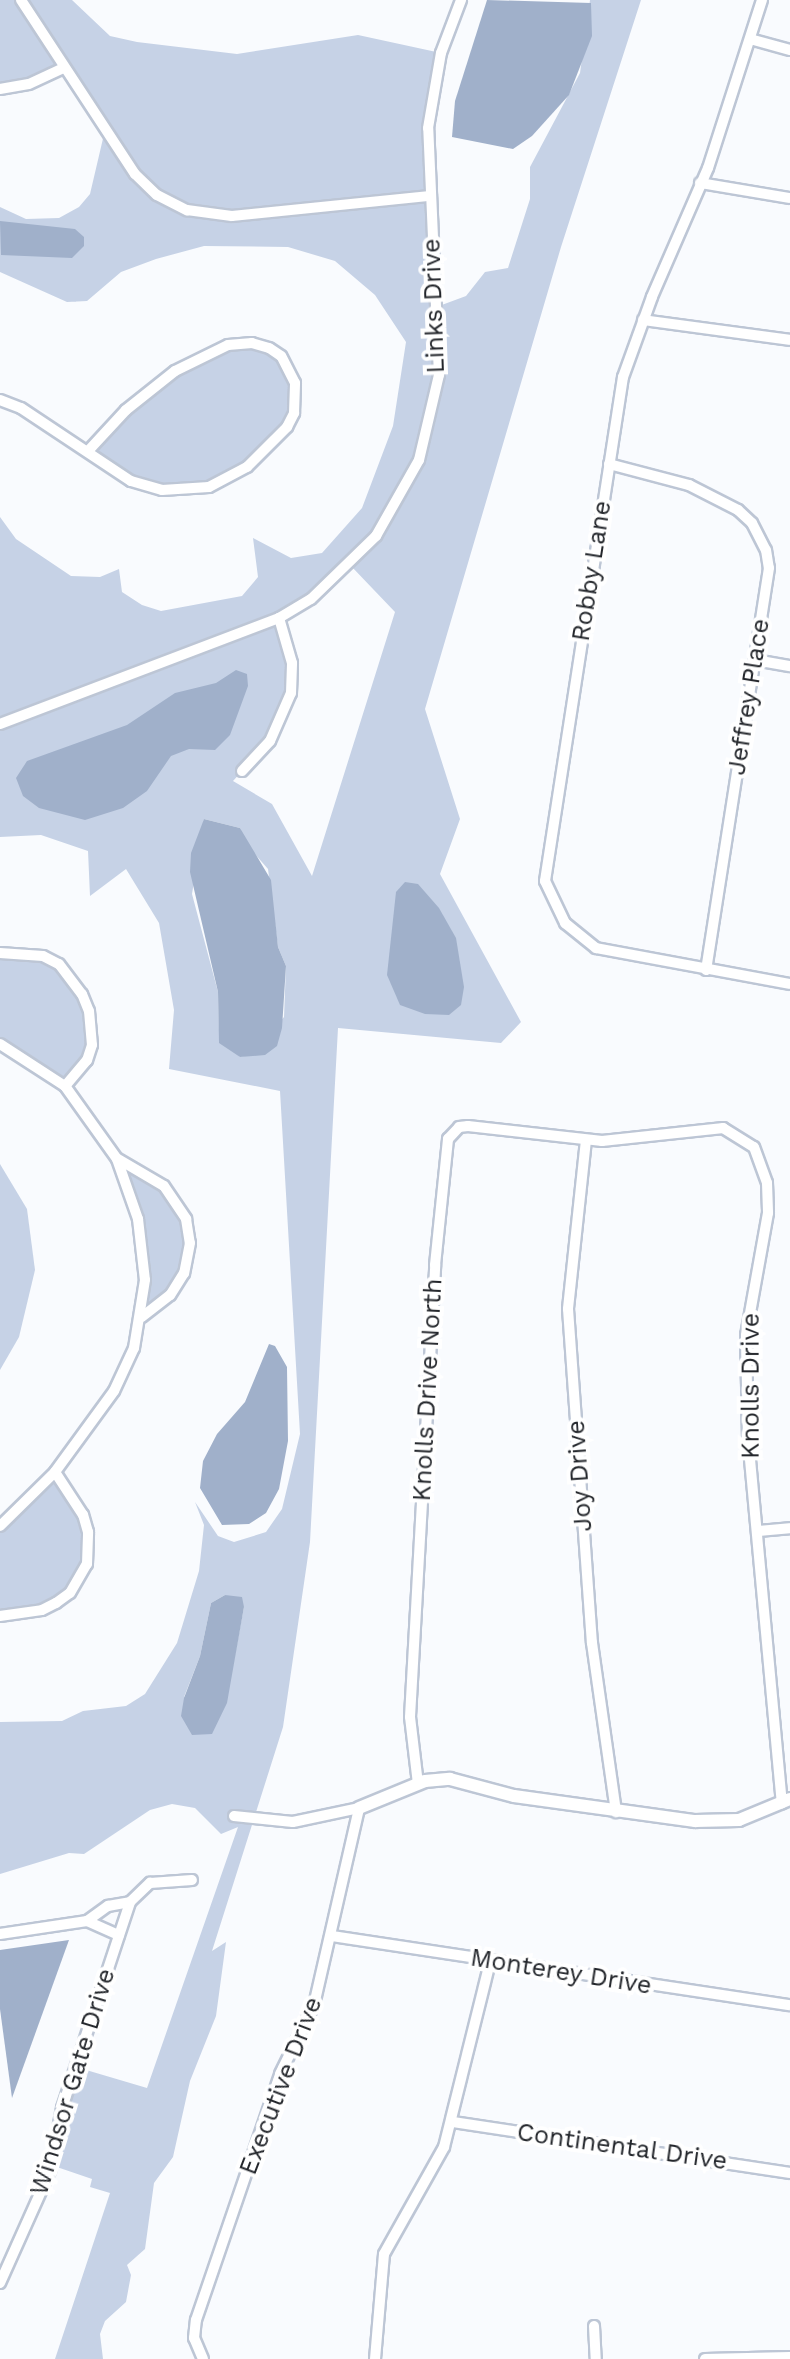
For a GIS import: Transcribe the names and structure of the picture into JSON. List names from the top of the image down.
{
  "streets": {
    "street": [
      "Links Drive",
      "Robby Lane",
      "Jeffrey Place",
      "Knolls Drive",
      "Knolls Drive North",
      "Joy Drive",
      "Monterey Drive",
      "Windsor Gate Drive",
      "Executive Drive",
      "Continental Drive"
    ]
  },
  "crossings": [
    ["Robby Lane", "Jeffrey Place"],
    ["Knolls Drive", "Knolls Drive North"],
    ["Knolls Drive", "Joy Drive"],
    ["Knolls Drive North", "Joy Drive"],
    ["Monterey Drive", "Executive Drive"]
  ]
}
